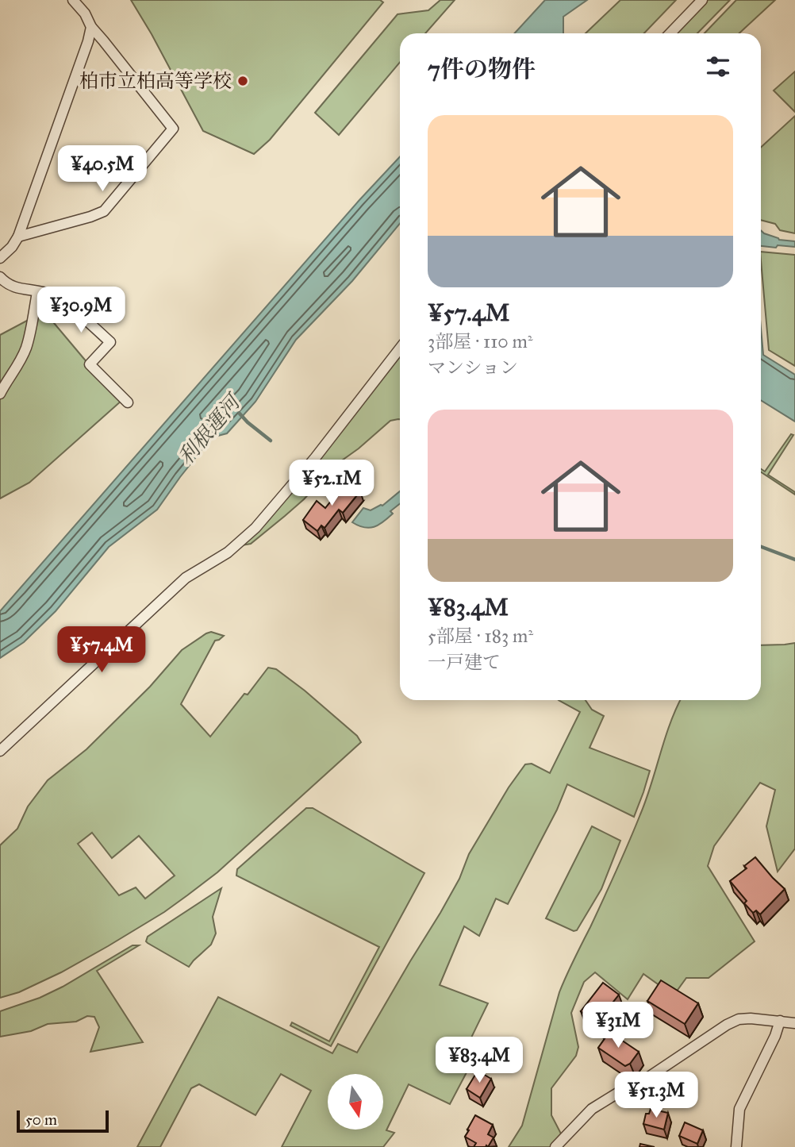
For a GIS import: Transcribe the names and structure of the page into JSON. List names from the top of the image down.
{
  "water": ["利根運河"],
  "places": ["柏市立柏高等学校"],
  "scale_bar": "50 m",
  "north": "bottom",
  "page": {
    "heading": "7件の物件",
    "list": [
      {
        "name": "¥57.4M",
        "note": "3部屋 · 110 m² · マンション"
      },
      {
        "name": "¥83.4M",
        "note": "5部屋 · 183 m² · 一戸建て"
      }
    ],
    "price": [
      "¥40.5M",
      "¥30.9M",
      "¥52.1M",
      "¥57.4M",
      "¥31M",
      "¥83.4M",
      "¥51.3M"
    ],
    "scale": "50 m"
  }
}
